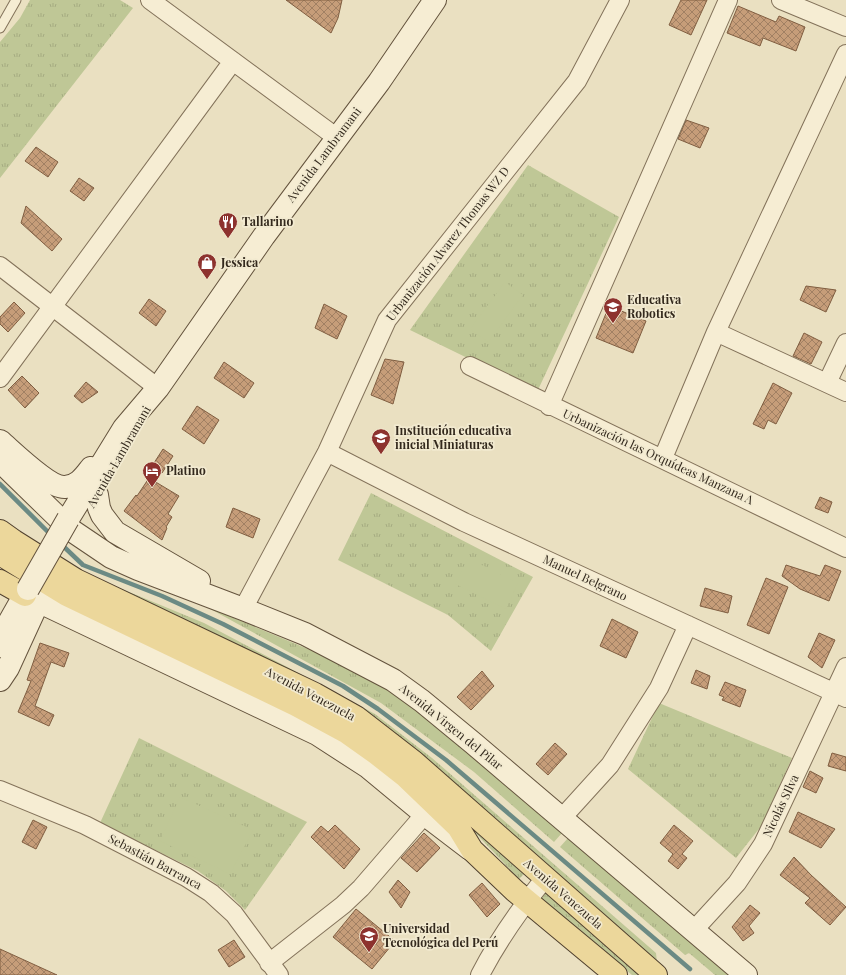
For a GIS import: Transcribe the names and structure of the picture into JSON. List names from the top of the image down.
{
  "streets": {
    "main road": ["Avenida Lambramani", "Avenida Venezuela", "Avenida Virgen del Pilar"],
    "street": [
      "Urbanización Alvarez Thomas WZ D",
      "Urbanización las Orquídeas Manzana A",
      "Manuel Belgrano",
      "Nicolás SIlva",
      "Sebastián Barranca"
    ]
  },
  "crossings": [
    ["Urbanización Alvarez Thomas WZ D", "Manuel Belgrano"],
    ["Urbanización Alvarez Thomas WZ D", "Avenida Virgen del Pilar"],
    ["Manuel Belgrano", "Nicolás SIlva"],
    ["Avenida Virgen del Pilar", "Nicolás SIlva"]
  ],
  "places": {
    "restaurant": ["Tallarino"],
    "shop": ["Jessica"],
    "school or university": ["Educativa Robotics", "Institución educativa inicial Miniaturas", "Universidad Tecnológica del Perú"],
    "hotel": ["Platino"]
  }
}
